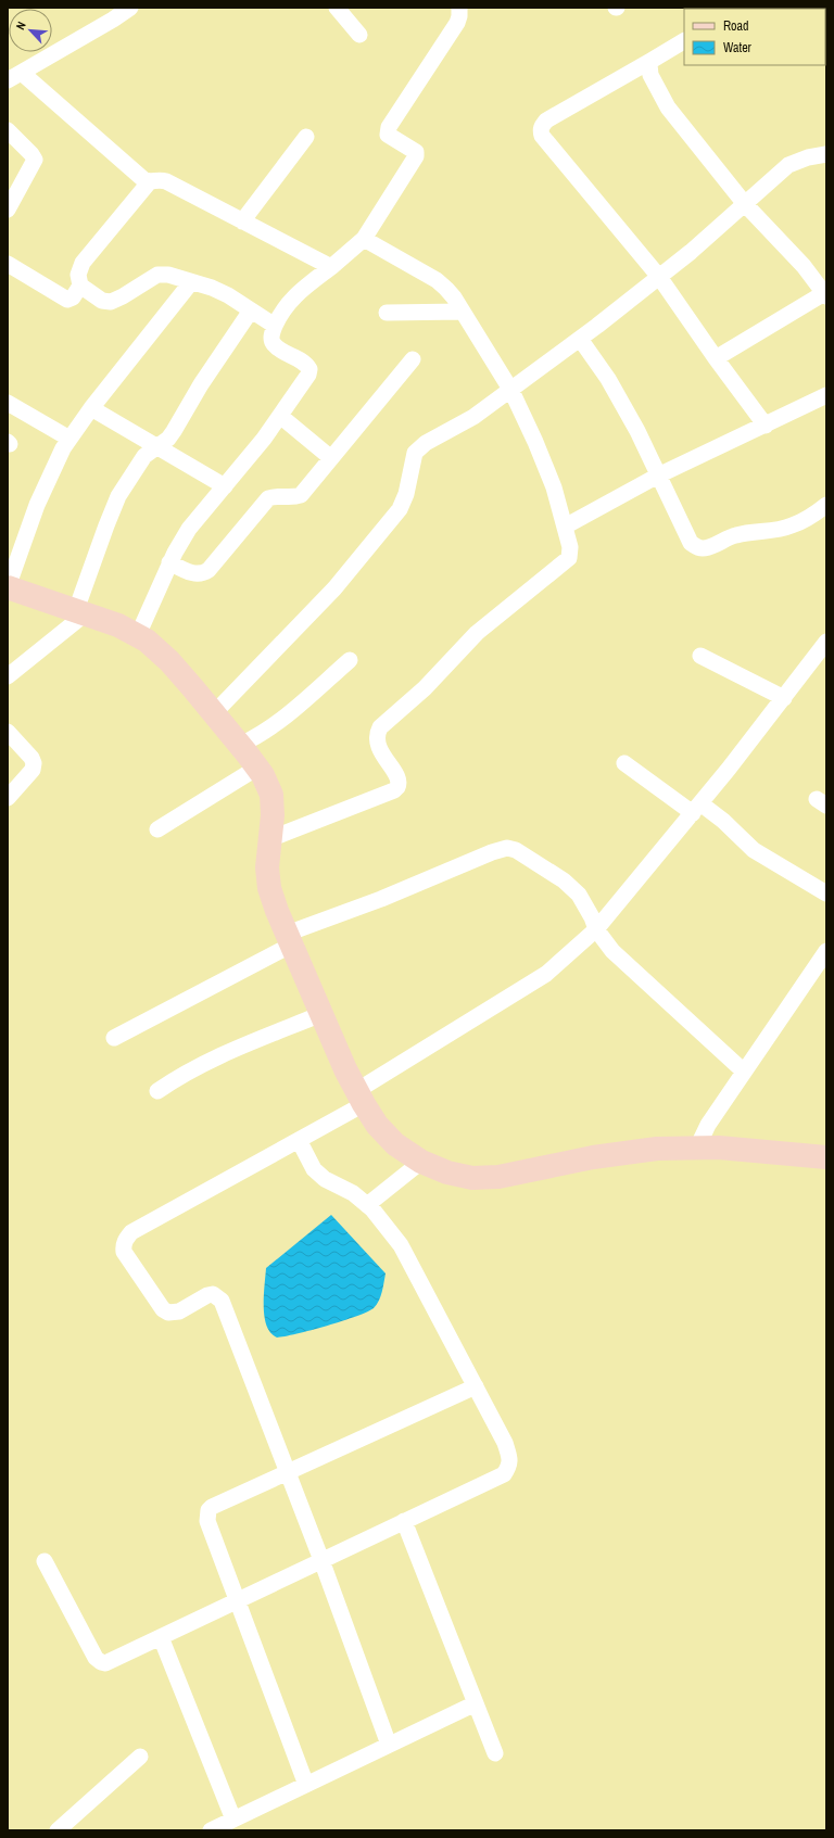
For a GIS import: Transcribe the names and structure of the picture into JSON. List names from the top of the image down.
{
  "legend": ["Road", "Water"],
  "north": "top left"
}
